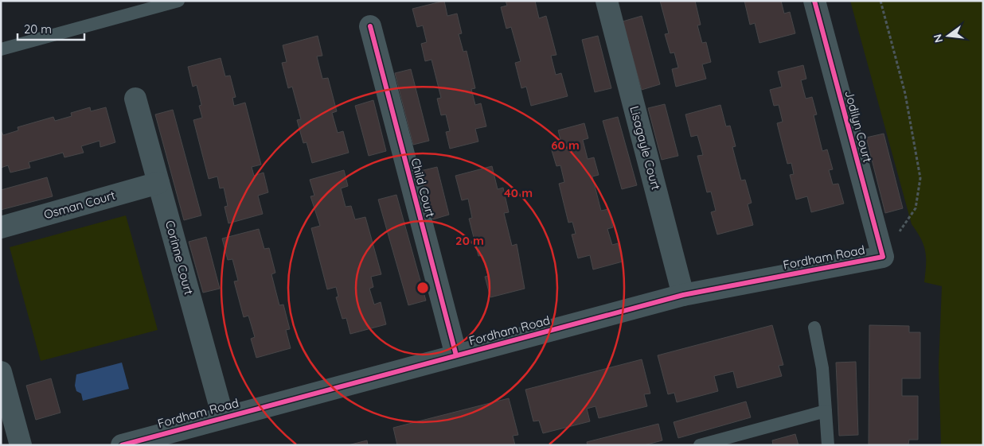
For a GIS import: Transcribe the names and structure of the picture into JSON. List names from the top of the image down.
{
  "streets": {
    "street": [
      "Jodilyn Court",
      "Lisagayle Court",
      "Child Court",
      "Osman Court",
      "Corinne Court",
      "Fordham Road"
    ]
  },
  "crossings": [
    ["Jodilyn Court", "Fordham Road"],
    ["Lisagayle Court", "Fordham Road"],
    ["Child Court", "Fordham Road"],
    ["Osman Court", "Corinne Court"],
    ["Corinne Court", "Fordham Road"]
  ],
  "scale_bar": "20 m",
  "north": "left",
  "rings": ["60 m", "40 m", "20 m"]
}
